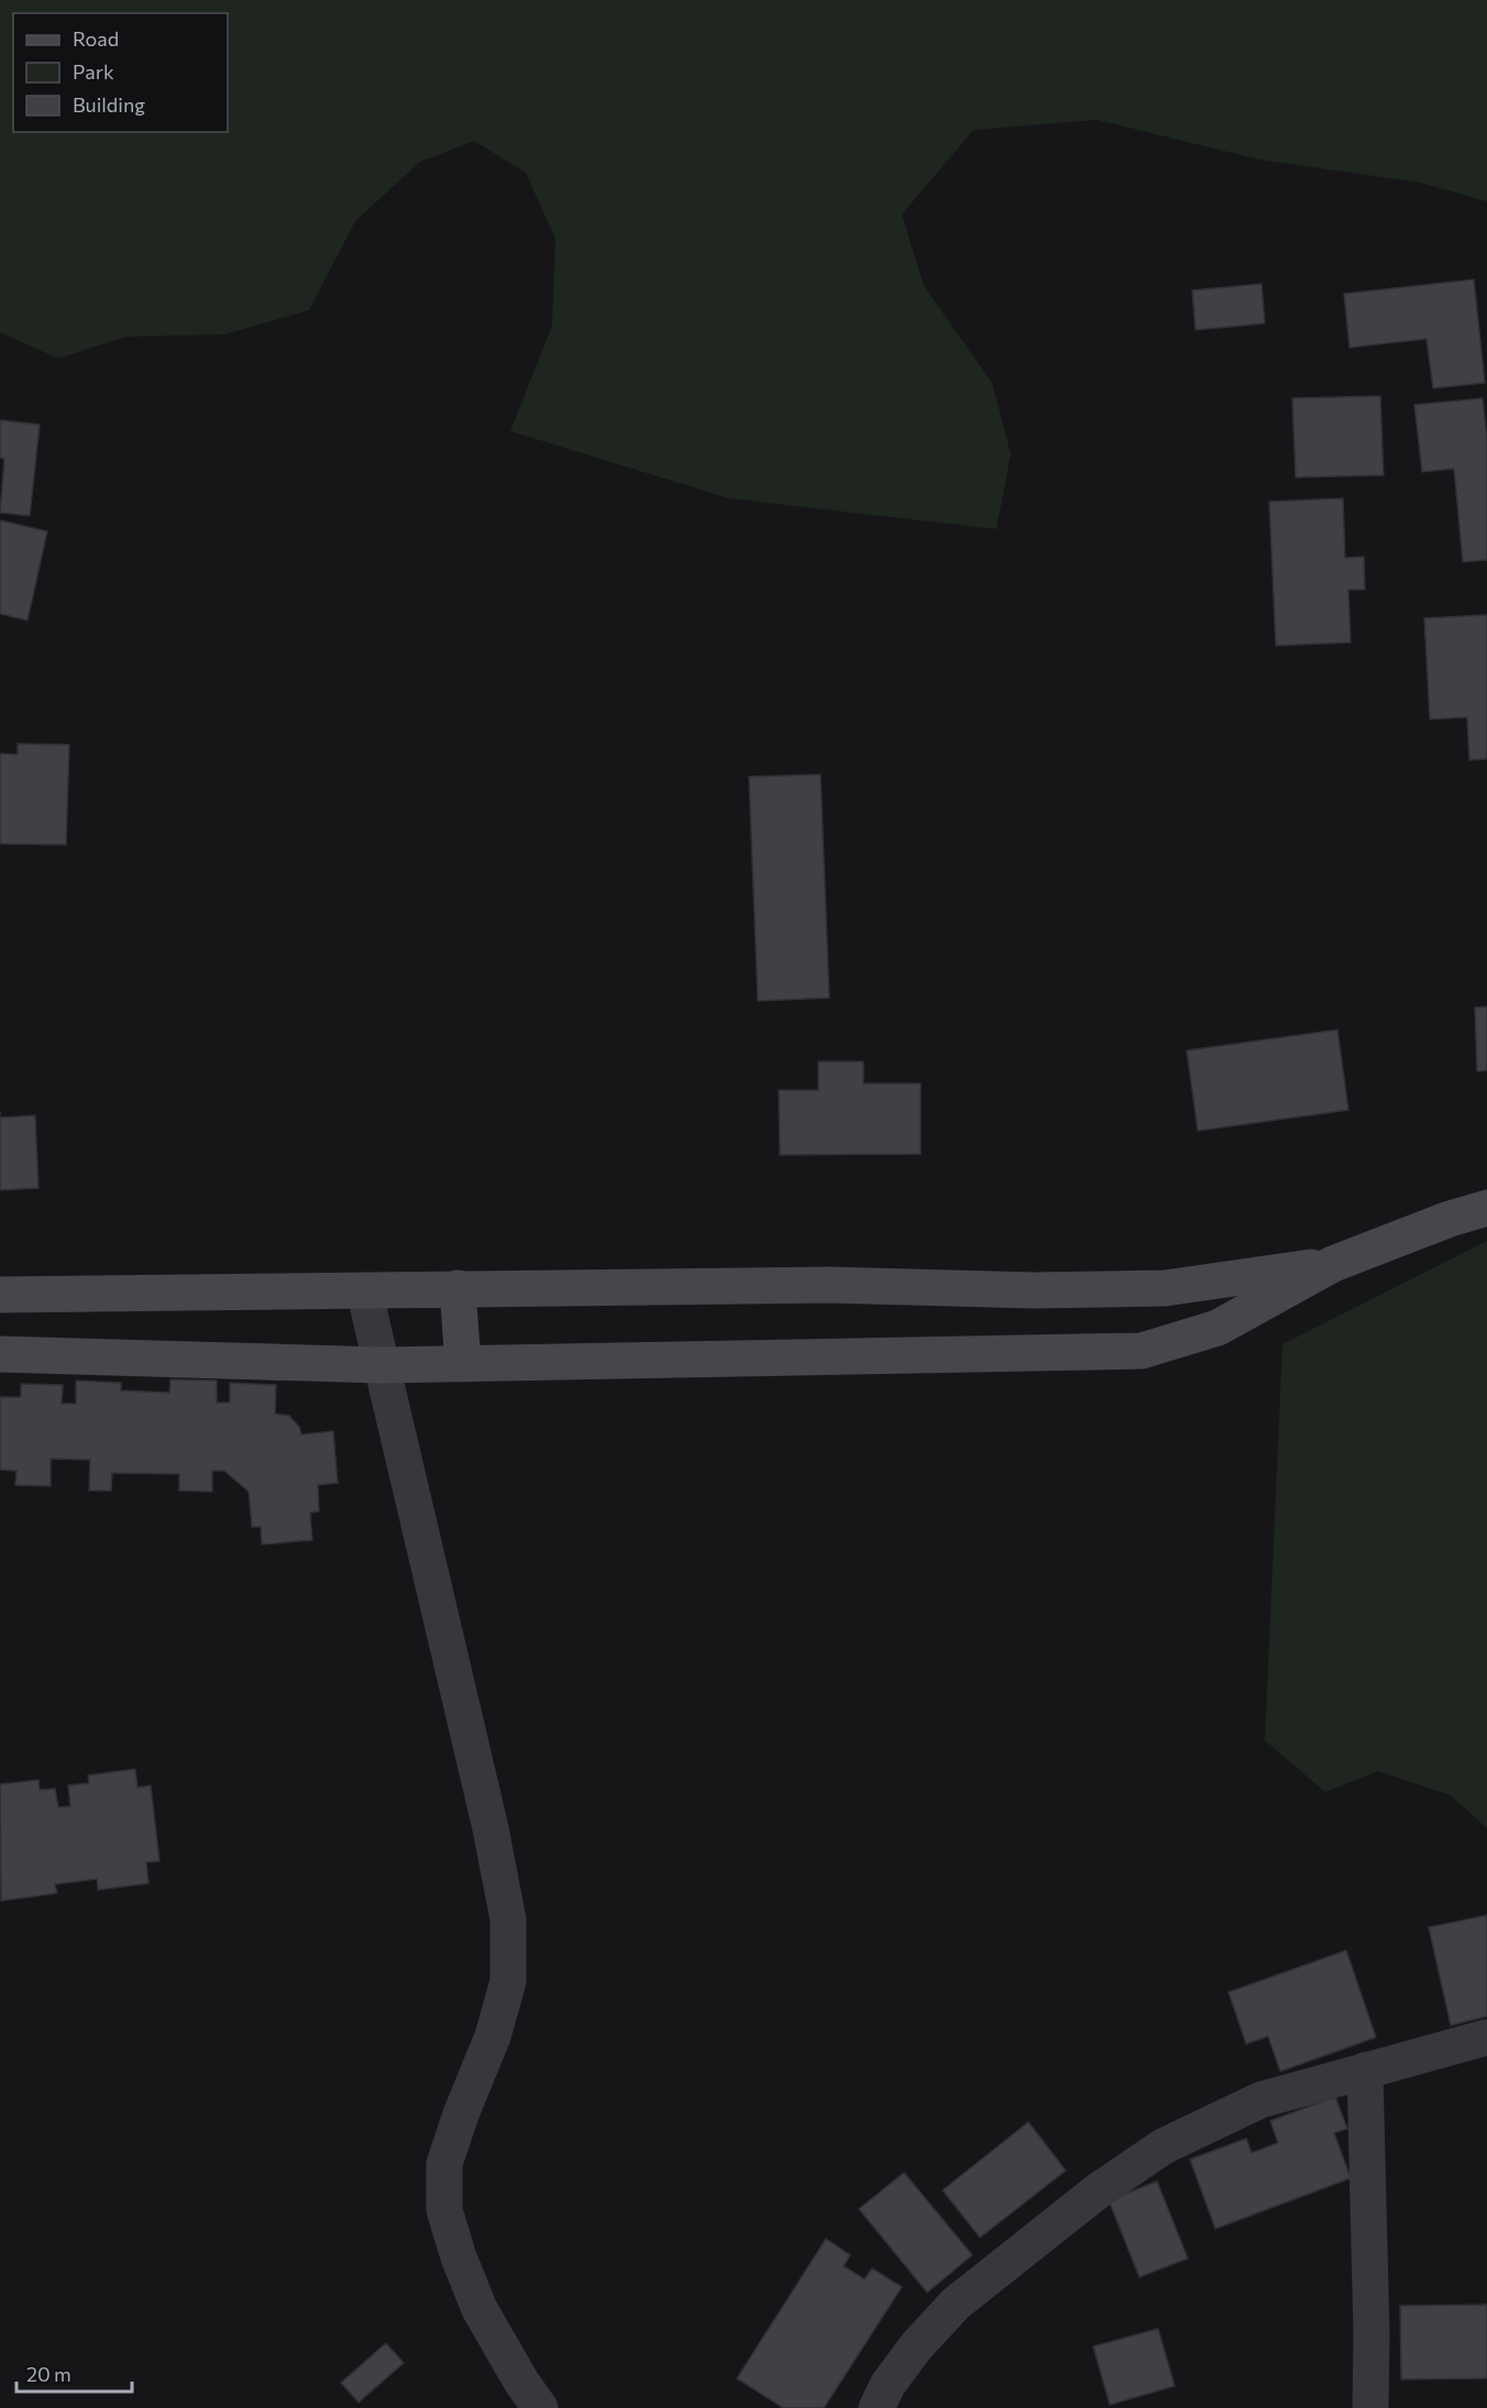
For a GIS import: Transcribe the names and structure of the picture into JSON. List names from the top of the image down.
{
  "legend": ["Road", "Park", "Building"],
  "scale_bar": "20 m"
}
